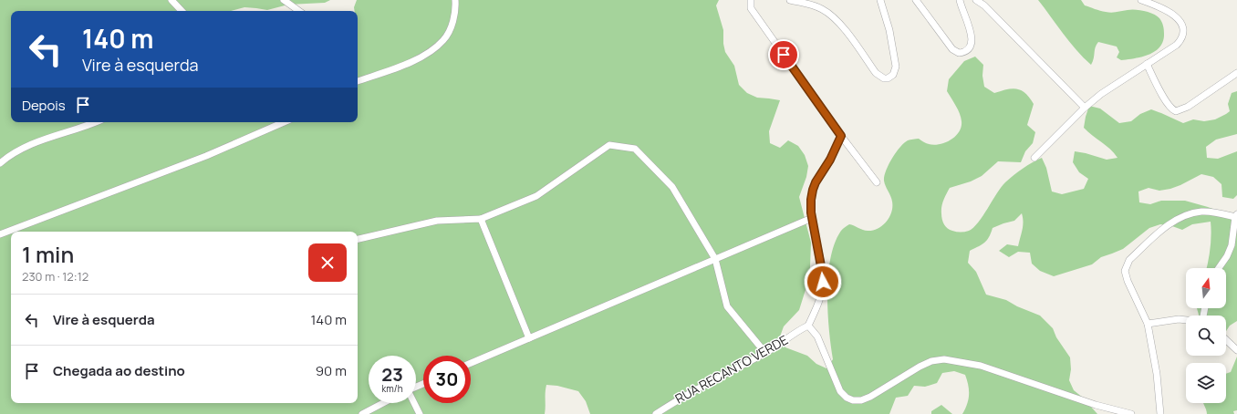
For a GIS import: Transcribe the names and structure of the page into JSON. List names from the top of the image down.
{
  "streets": {
    "street": ["RUA RECANTO VERDE"]
  },
  "north": "top",
  "page": {
    "turn": ["140 m", "Vire à esquerda"],
    "then": "Depois",
    "heading": ["1 min", "230 m · 12:12"],
    "list": [
      {
        "name": "Vire à esquerda",
        "value": "140 m"
      },
      {
        "name": "Chegada ao destino",
        "value": "90 m"
      }
    ],
    "speed": "23 km/h",
    "limit": "30"
  }
}
